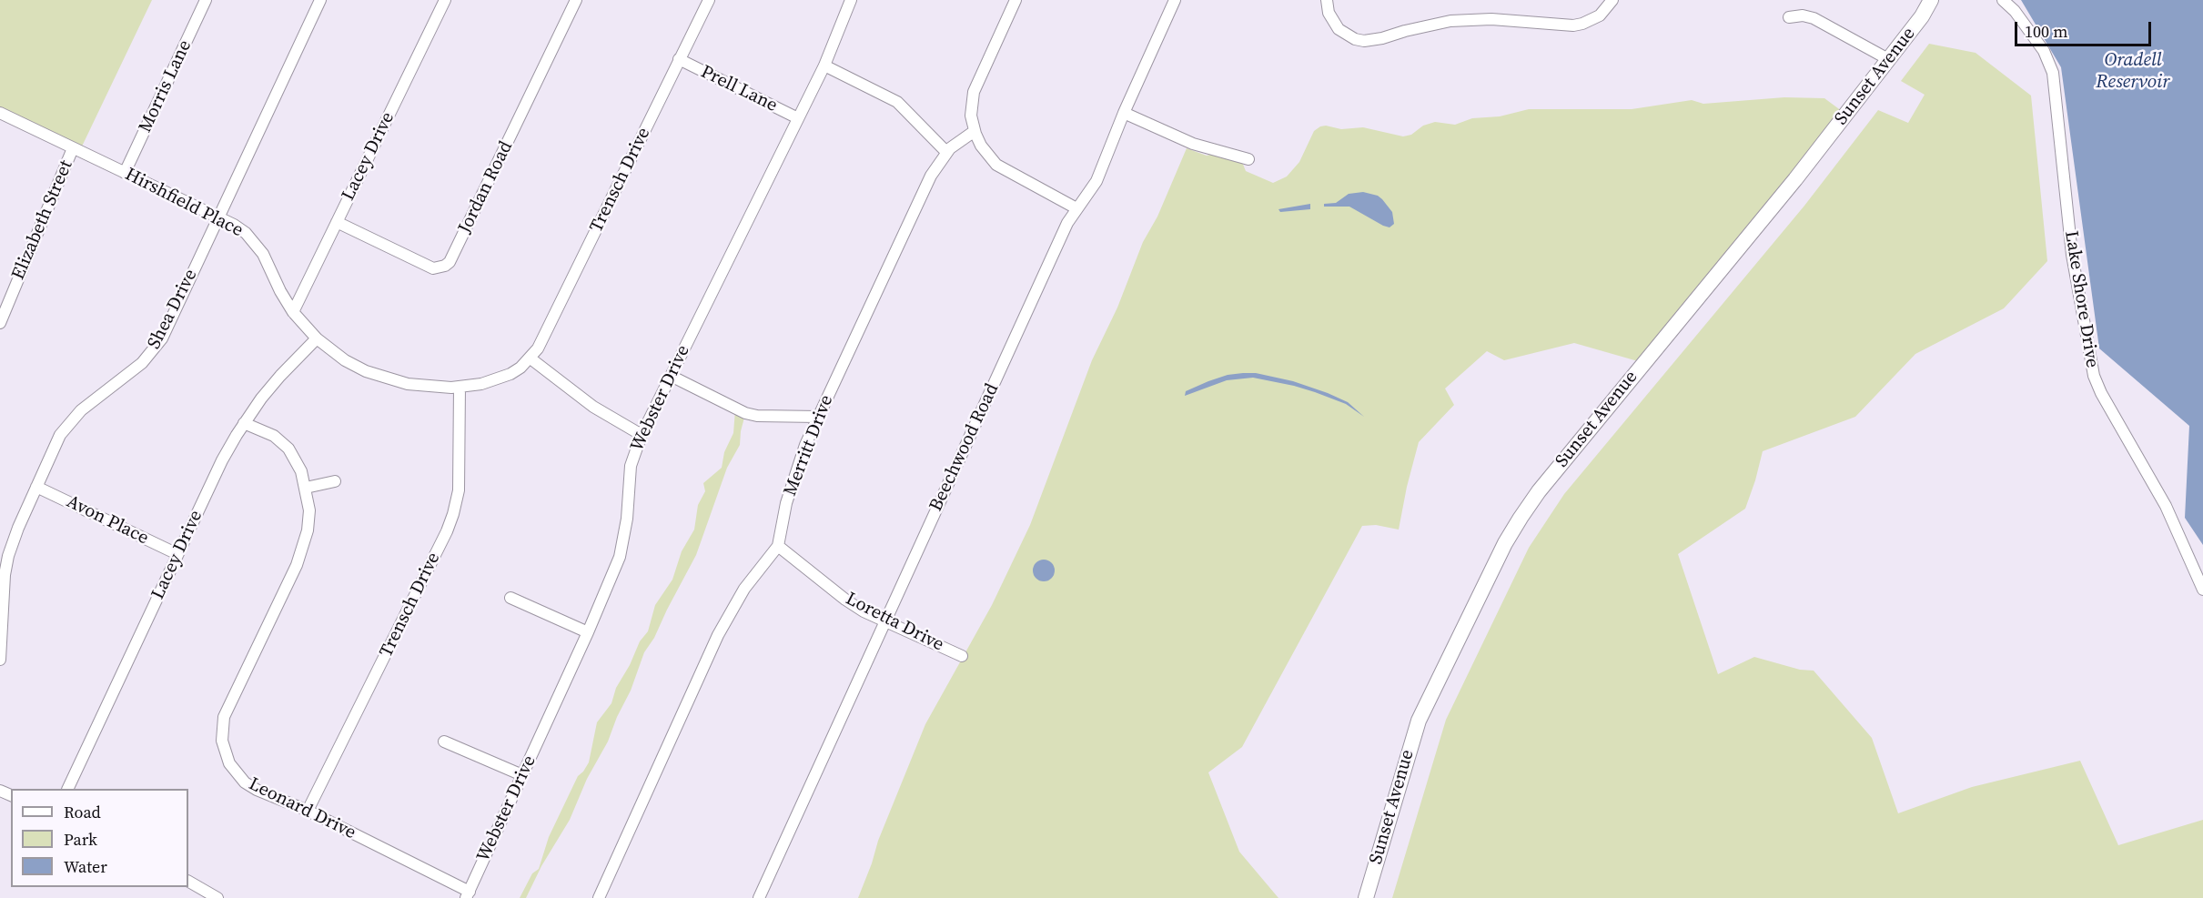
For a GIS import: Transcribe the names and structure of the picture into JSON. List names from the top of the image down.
{
  "streets": {
    "street": [
      "Sunset Avenue",
      "Morris Lane",
      "Prell Lane",
      "Lacey Drive",
      "Trensch Drive",
      "Jordan Road",
      "Hirshfield Place",
      "Elizabeth Street",
      "Lake Shore Drive",
      "Shea Drive",
      "Webster Drive",
      "Merritt Drive",
      "Beechwood Road",
      "Avon Place",
      "Loretta Drive",
      "Leonard Drive"
    ]
  },
  "crossings": [
    ["Morris Lane", "Hirshfield Place"],
    ["Prell Lane", "Trensch Drive"],
    ["Prell Lane", "Webster Drive"],
    ["Lacey Drive", "Jordan Road"],
    ["Lacey Drive", "Hirshfield Place"],
    ["Lacey Drive", "Avon Place"],
    ["Lacey Drive", "Leonard Drive"],
    ["Trensch Drive", "Hirshfield Place"],
    ["Trensch Drive", "Leonard Drive"],
    ["Hirshfield Place", "Elizabeth Street"],
    ["Hirshfield Place", "Shea Drive"],
    ["Shea Drive", "Avon Place"],
    ["Webster Drive", "Leonard Drive"],
    ["Merritt Drive", "Loretta Drive"],
    ["Beechwood Road", "Loretta Drive"]
  ],
  "water": ["Oradell Reservoir"],
  "legend": ["Road", "Park", "Water"],
  "scale_bar": "100 m"
}
